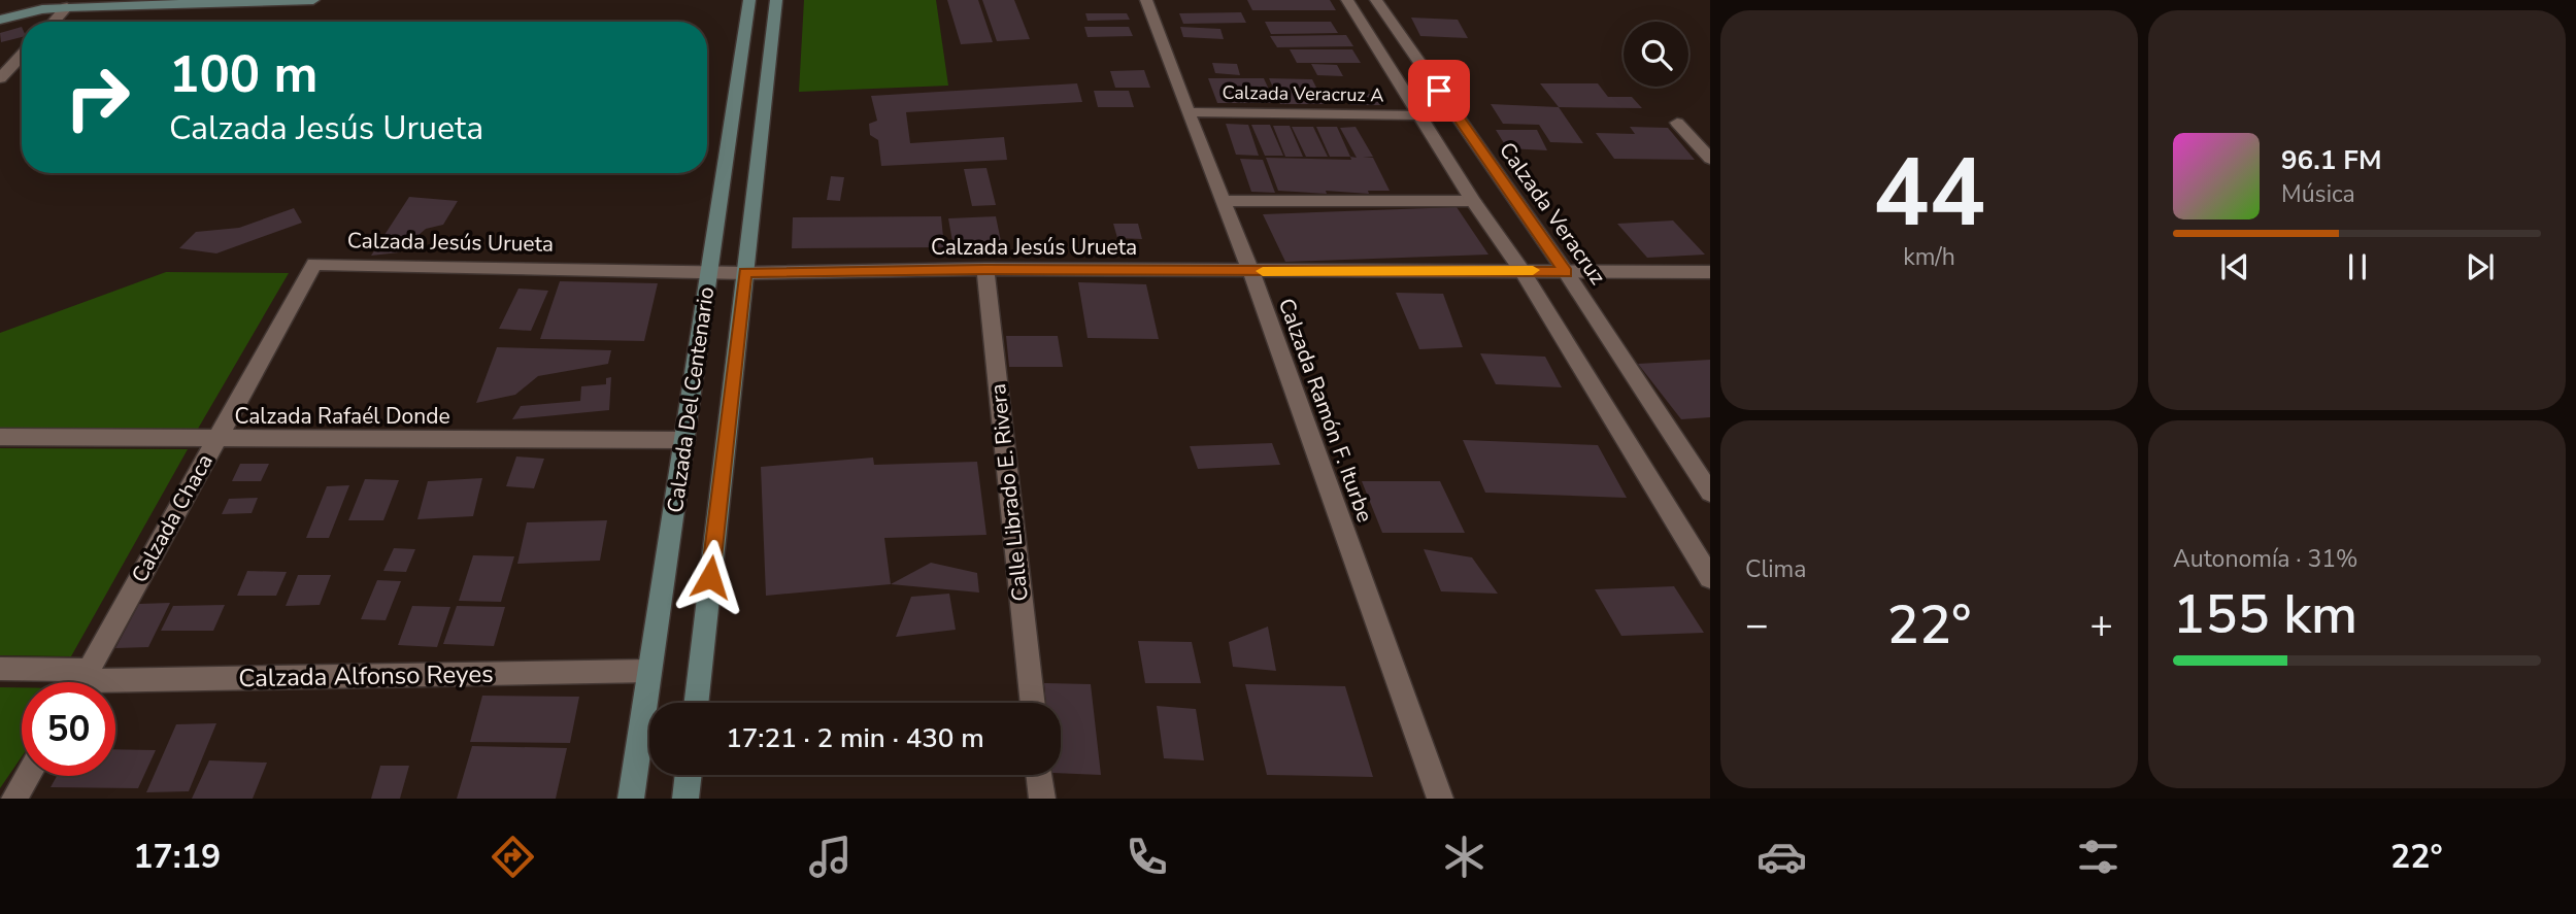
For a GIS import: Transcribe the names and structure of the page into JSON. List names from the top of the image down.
{
  "streets": {
    "main road": ["Calzada Del Centenario"],
    "street": [
      "Calzada Veracruz A",
      "Calzada Veracruz",
      "Calzada Jesús Urueta",
      "Calzada Ramón F. Iturbe",
      "Calzada Rafaél Donde",
      "Calle Librado E. Rivera",
      "Calzada Chaca",
      "Calzada Alfonso Reyes"
    ]
  },
  "crossings": [
    ["Calzada Veracruz A", "Calzada Ramón F. Iturbe"],
    ["Calzada Veracruz", "Calzada Jesús Urueta"],
    ["Calzada Jesús Urueta", "Calzada Del Centenario"],
    ["Calzada Jesús Urueta", "Calzada Ramón F. Iturbe"],
    ["Calzada Jesús Urueta", "Calle Librado E. Rivera"],
    ["Calzada Jesús Urueta", "Calzada Chaca"],
    ["Calzada Del Centenario", "Calzada Rafaél Donde"],
    ["Calzada Del Centenario", "Calzada Alfonso Reyes"],
    ["Calzada Rafaél Donde", "Calzada Chaca"]
  ],
  "page": {
    "tile": [
      ["44", "km/h"],
      "Clima",
      ["Autonomía · 31%", "155 km"]
    ],
    "turn": ["100 m", "Calzada Jesús Urueta"],
    "song": ["96.1 FM", "Música"],
    "heat": ["−", "22°", "+"],
    "limit": "50",
    "trip": "17:21 · 2 min · 430 m",
    "tabs": ["17:19", "22°"]
  }
}
